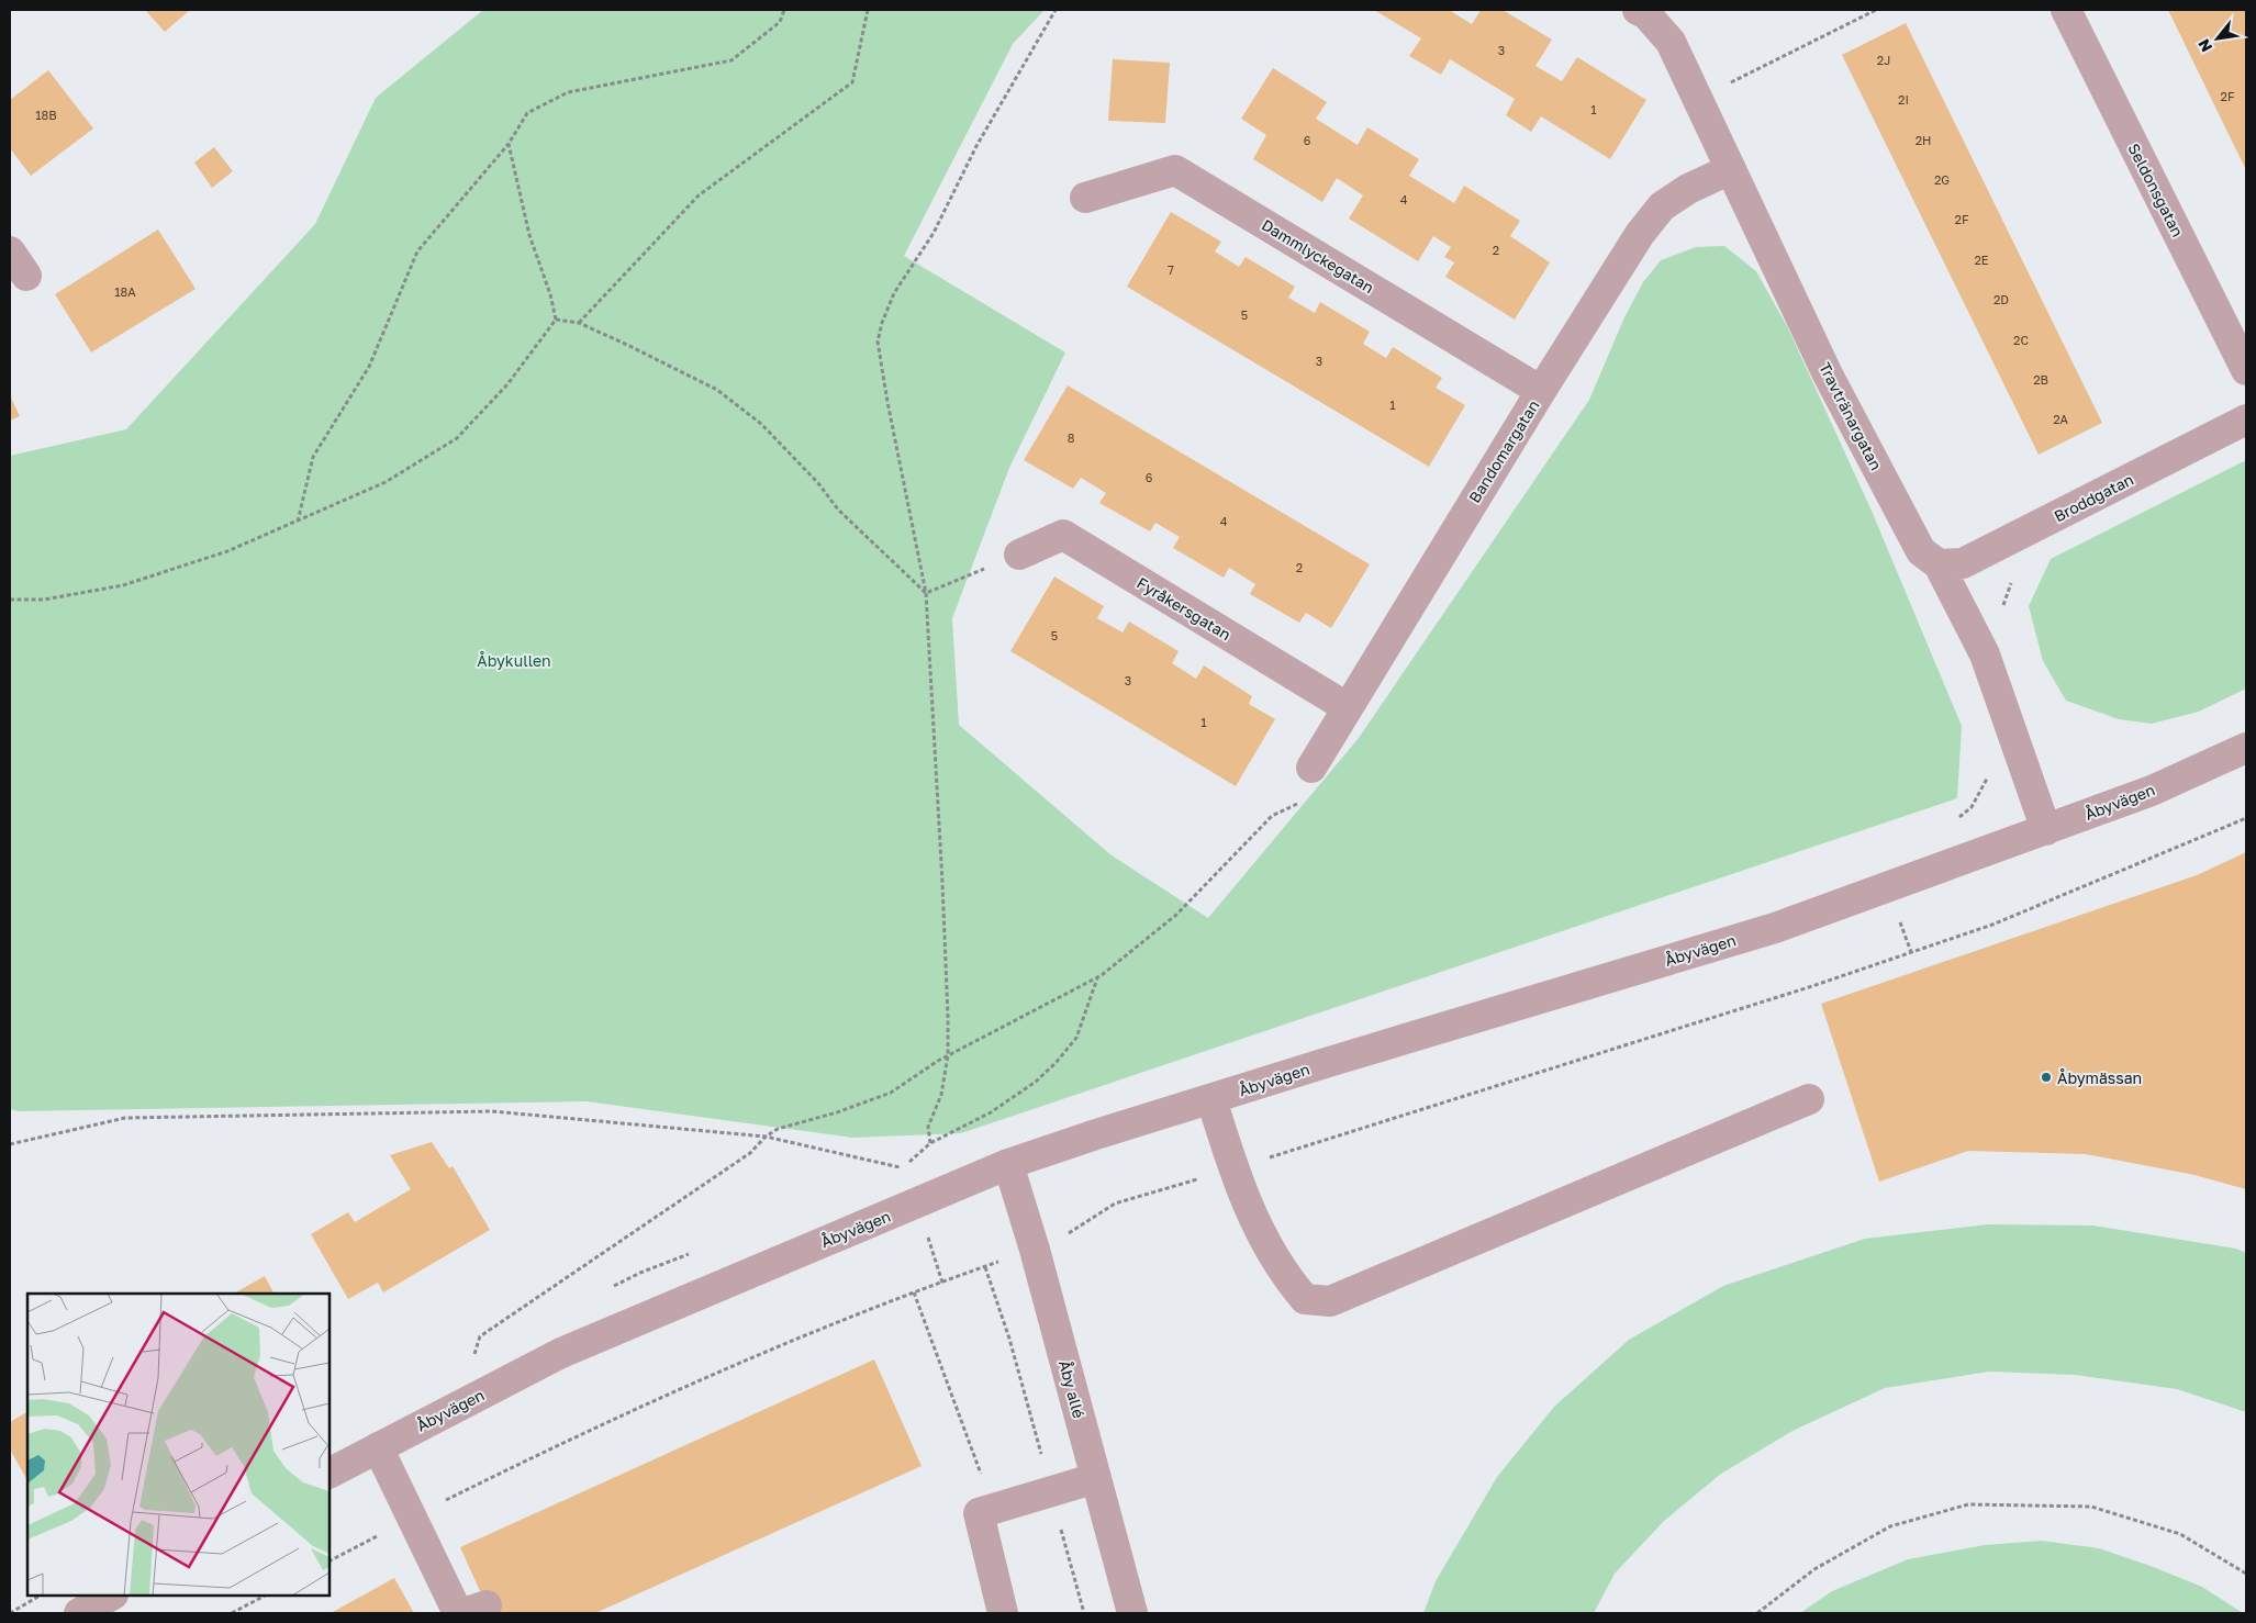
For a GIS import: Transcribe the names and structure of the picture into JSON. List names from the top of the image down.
{
  "streets": {
    "street": [
      "Seldonsgatan",
      "Dammlyckegatan",
      "Travtränargatan",
      "Bandomargatan",
      "Broddgatan",
      "Fyråkersgatan",
      "Åbyvägen",
      "Åby allé"
    ]
  },
  "crossings": [
    ["Dammlyckegatan", "Bandomargatan"],
    ["Travtränargatan", "Bandomargatan"],
    ["Travtränargatan", "Broddgatan"],
    ["Travtränargatan", "Åbyvägen"],
    ["Bandomargatan", "Fyråkersgatan"],
    ["Åbyvägen", "Åby allé"]
  ],
  "parks": ["Åbykullen"],
  "places": ["Åbymässan"],
  "house_numbers": [
    "3",
    "2J",
    "2F",
    "2I",
    "1",
    "18B",
    "6",
    "2H",
    "2G",
    "4",
    "2F",
    "2",
    "2E",
    "7",
    "18A",
    "2D",
    "5",
    "2C",
    "3",
    "2B",
    "1",
    "2A",
    "8",
    "6",
    "4",
    "2",
    "5",
    "3",
    "1"
  ],
  "north": "bottom left"
}
